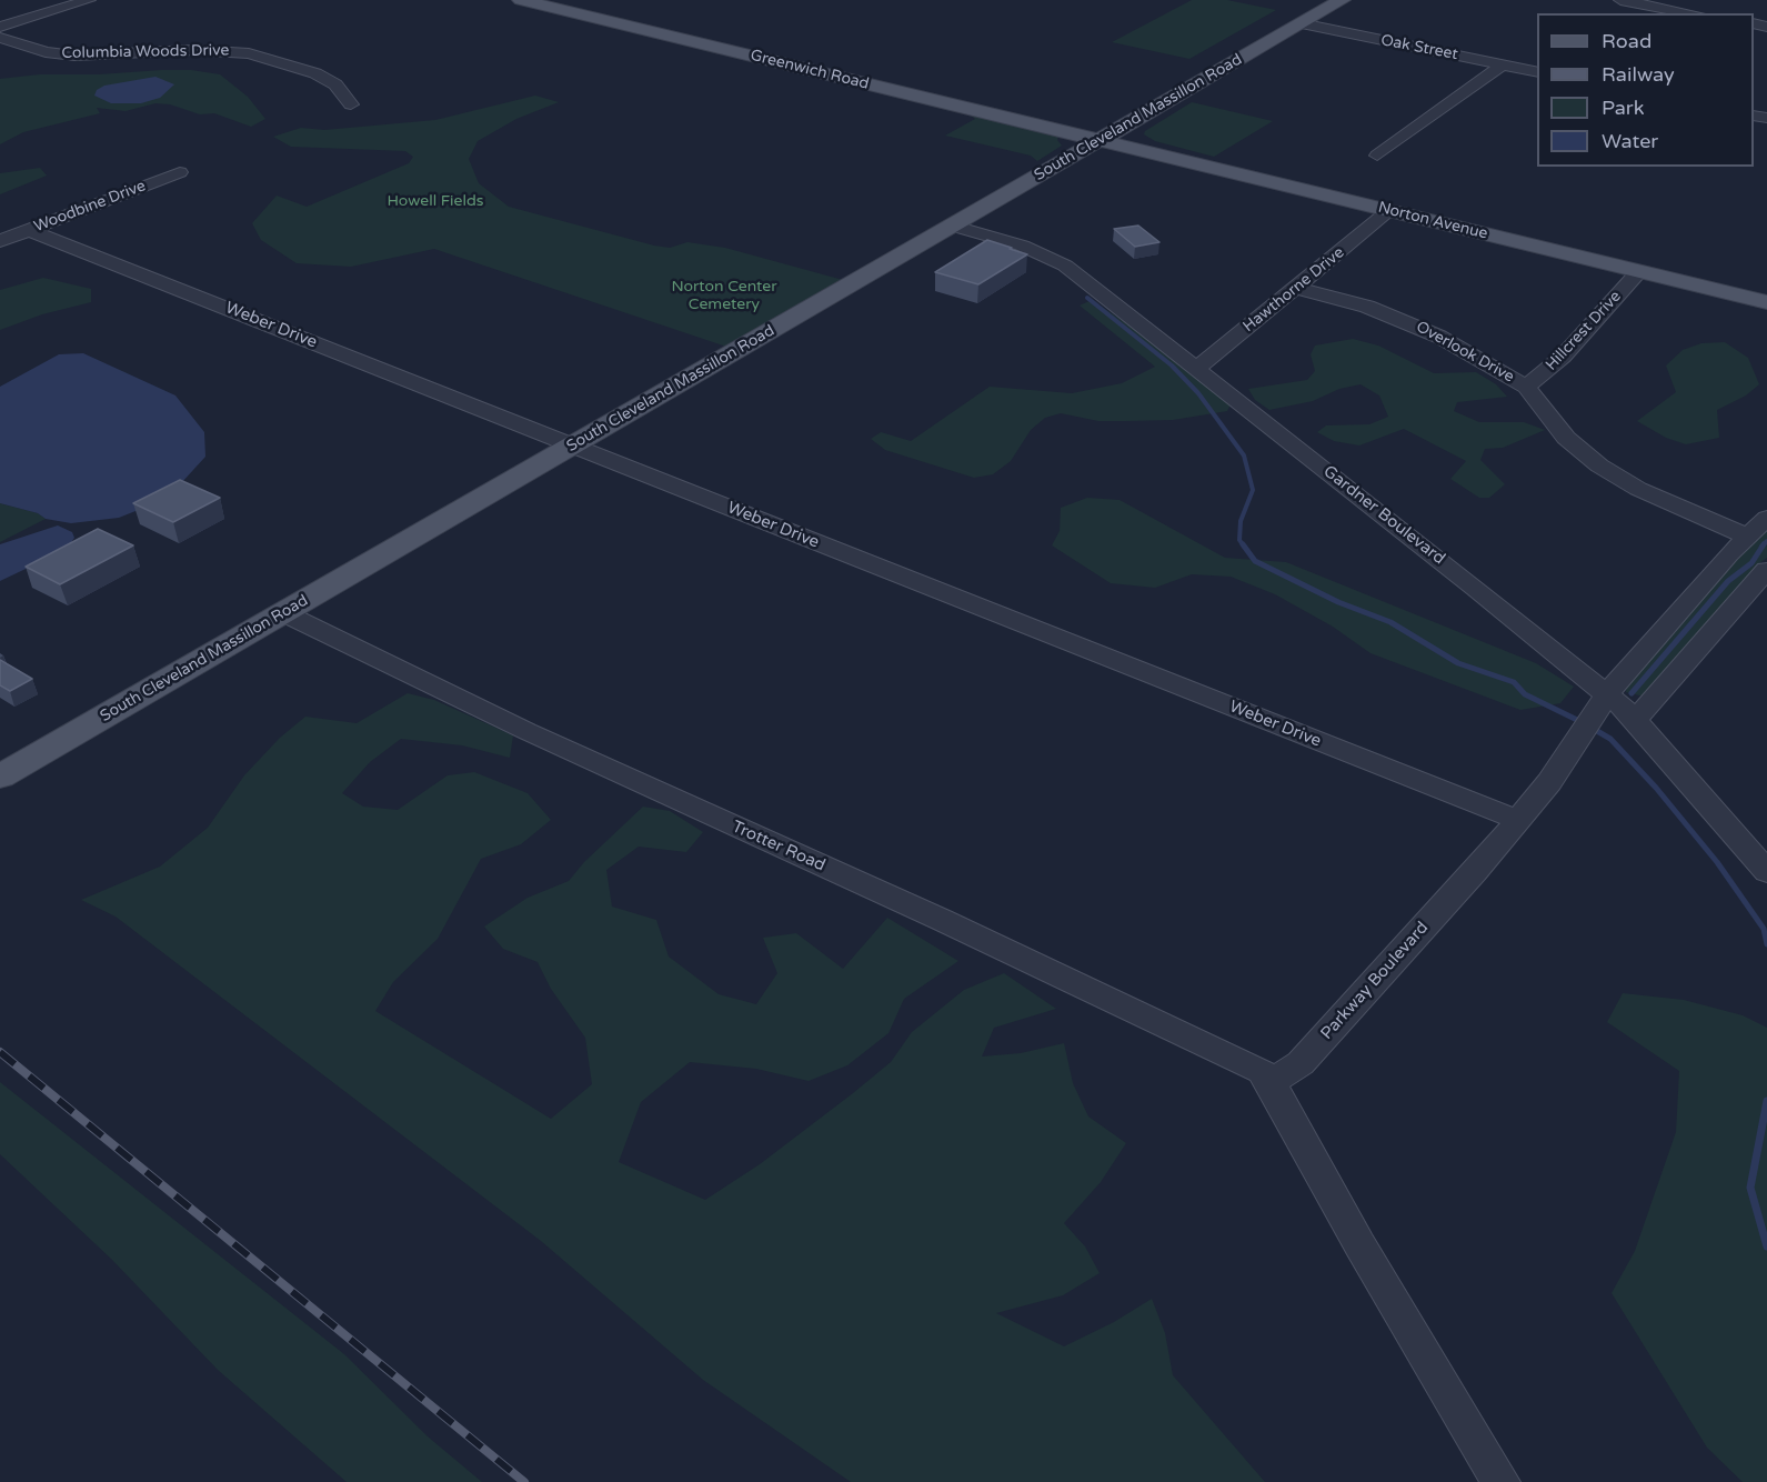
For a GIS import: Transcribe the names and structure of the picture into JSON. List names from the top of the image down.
{
  "streets": {
    "main road": ["Greenwich Road", "South Cleveland Massillon Road", "Norton Avenue"],
    "street": [
      "Oak Street",
      "Columbia Woods Drive",
      "Woodbine Drive",
      "Hawthorne Drive",
      "Weber Drive",
      "Hillcrest Drive",
      "Overlook Drive",
      "Gardner Boulevard",
      "Trotter Road",
      "Parkway Boulevard"
    ]
  },
  "crossings": [
    ["Oak Street", "South Cleveland Massillon Road"],
    ["Greenwich Road", "South Cleveland Massillon Road"],
    ["Greenwich Road", "Norton Avenue"],
    ["South Cleveland Massillon Road", "Norton Avenue"],
    ["South Cleveland Massillon Road", "Weber Drive"],
    ["South Cleveland Massillon Road", "Gardner Boulevard"],
    ["South Cleveland Massillon Road", "Trotter Road"],
    ["Woodbine Drive", "Weber Drive"],
    ["Norton Avenue", "Hawthorne Drive"],
    ["Norton Avenue", "Hillcrest Drive"],
    ["Hawthorne Drive", "Overlook Drive"],
    ["Hawthorne Drive", "Gardner Boulevard"],
    ["Weber Drive", "Parkway Boulevard"],
    ["Hillcrest Drive", "Overlook Drive"],
    ["Overlook Drive", "Parkway Boulevard"],
    ["Gardner Boulevard", "Parkway Boulevard"],
    ["Trotter Road", "Parkway Boulevard"]
  ],
  "parks": ["Howell Fields", "Norton Center Cemetery"],
  "legend": [
    "Road",
    "Railway",
    "Park",
    "Water"
  ]
}
